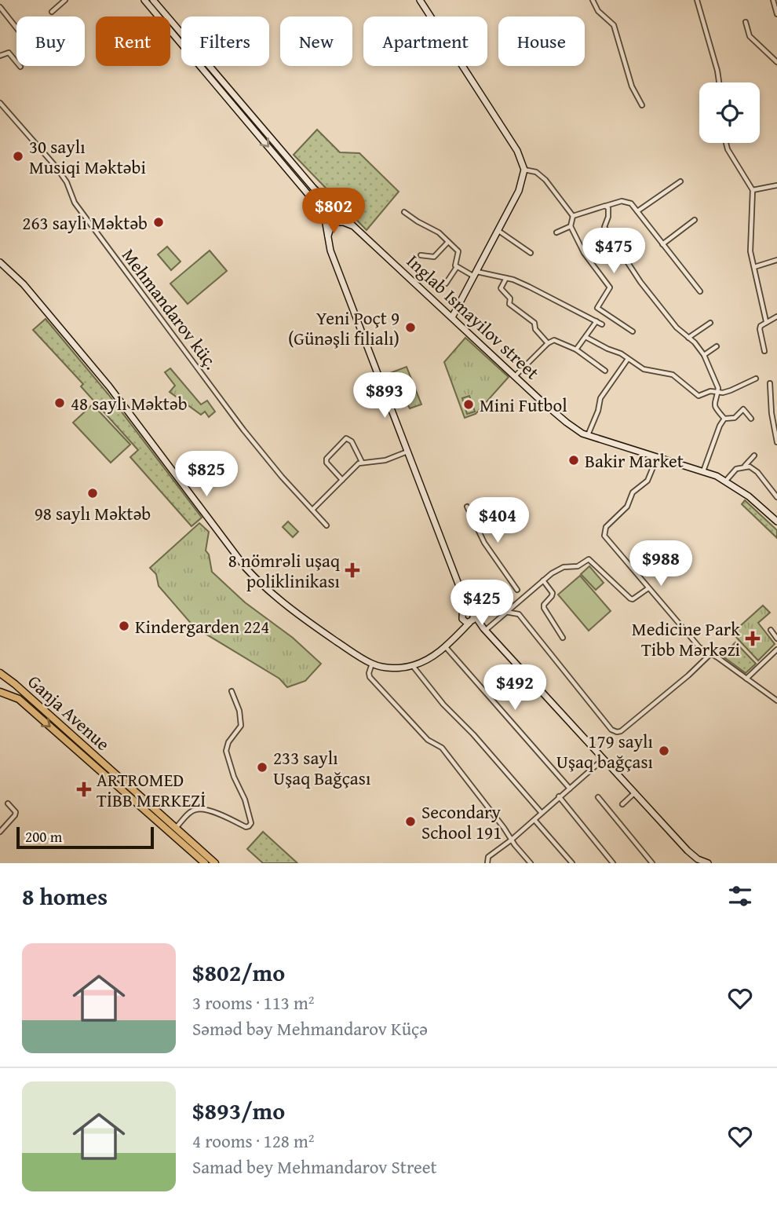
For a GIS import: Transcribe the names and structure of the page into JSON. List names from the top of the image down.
{
  "streets": {
    "main road": ["Inglab Ismayilov street", "Ganja Avenue"],
    "street": ["Mehmandarov küç."]
  },
  "places": {
    "other": [
      "30 saylı Musiqi Məktəbi",
      "263 saylı Məktəb",
      "Yeni Poçt 9 (Günəşli filialı)",
      "48 saylı Məktəb",
      "Mini Futbol",
      "Bakir Market",
      "98 saylı Məktəb",
      "Kindergarden 224",
      "179 saylı Uşaq bağçası",
      "233 saylı Uşaq Bağçası",
      "Secondary School 191"
    ],
    "health": ["8 nömrəli uşaq poliklinikası", "Medicine Park Tibb Mərkəzi", "ARTROMED TİBB MERKEZİ"]
  },
  "scale_bar": "200 m",
  "page": {
    "chip": [
      "Buy",
      "Rent",
      "Filters",
      "New",
      "Apartment",
      "House"
    ],
    "price": [
      "$802",
      "$475",
      "$893",
      "$825",
      "$404",
      "$988",
      "$425",
      "$492"
    ],
    "scale": "200 m",
    "heading": "8 homes",
    "list": [
      {
        "name": "$802/mo",
        "note": "3 rooms · 113 m² · Səməd bəy Mehmandarov Küçə"
      },
      {
        "name": "$893/mo",
        "note": "4 rooms · 128 m² · Samad bey Mehmandarov Street"
      }
    ]
  }
}
